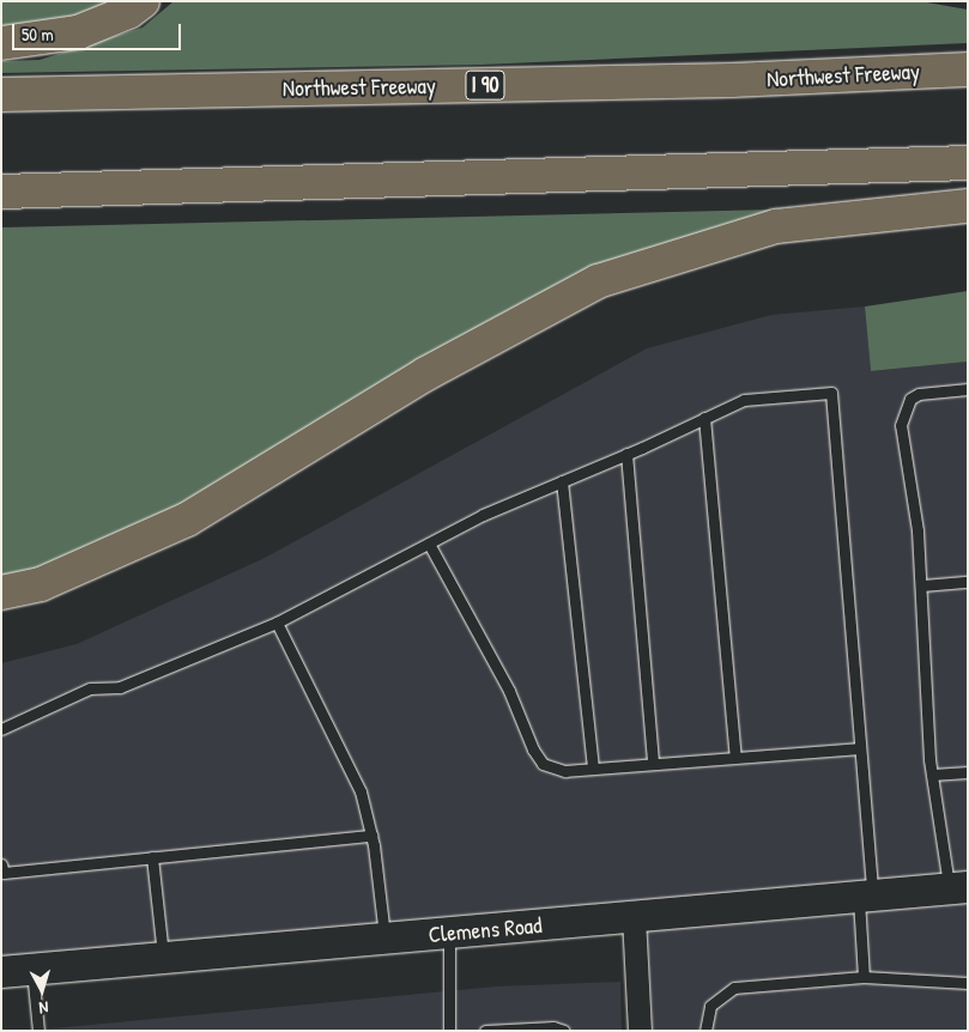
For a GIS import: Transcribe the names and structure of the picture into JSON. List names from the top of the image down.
{
  "streets": {
    "highway": ["Northwest Freeway", "I 90"],
    "street": ["Clemens Road"]
  },
  "scale_bar": "50 m",
  "north": "bottom"
}
